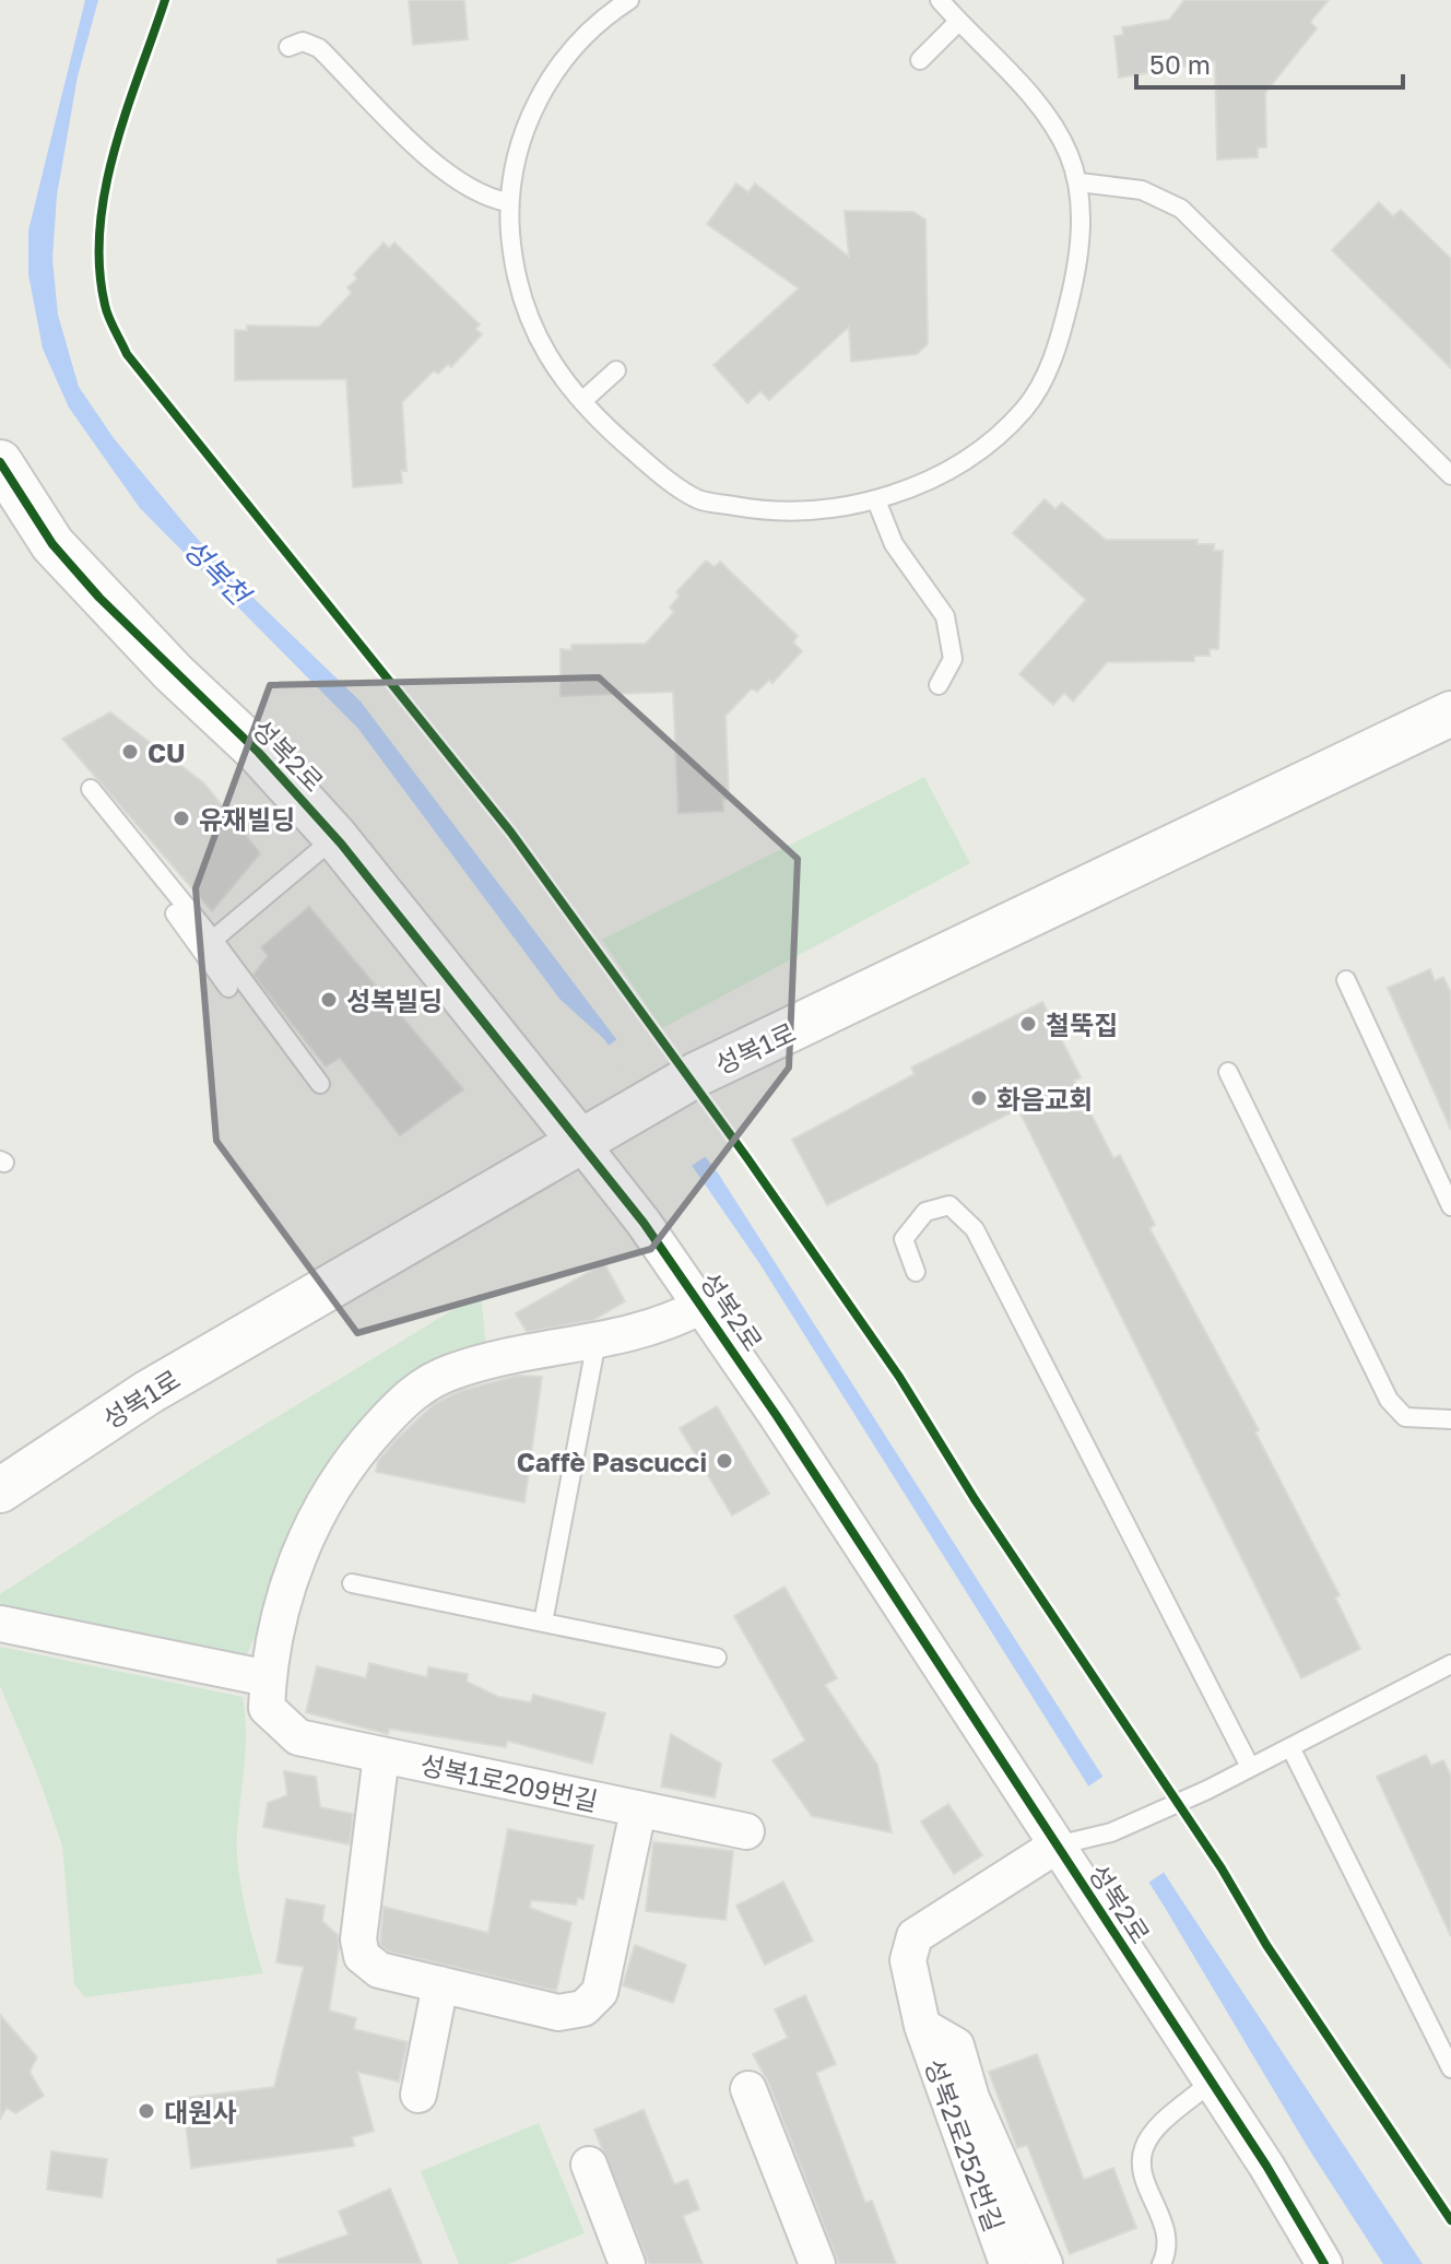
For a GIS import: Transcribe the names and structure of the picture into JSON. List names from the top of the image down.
{
  "streets": {
    "street": [
      "성복2로",
      "성복1로",
      "성복1로209번길",
      "성복2로252번길"
    ]
  },
  "crossings": [
    ["성복2로", "성복1로"],
    ["성복2로", "성복1로209번길"]
  ],
  "water": ["성복천"],
  "places": [
    "CU",
    "유재빌딩",
    "성복빌딩",
    "철뚝집",
    "화음교회",
    "Caffè Pascucci",
    "대원사"
  ],
  "scale_bar": "50 m"
}
